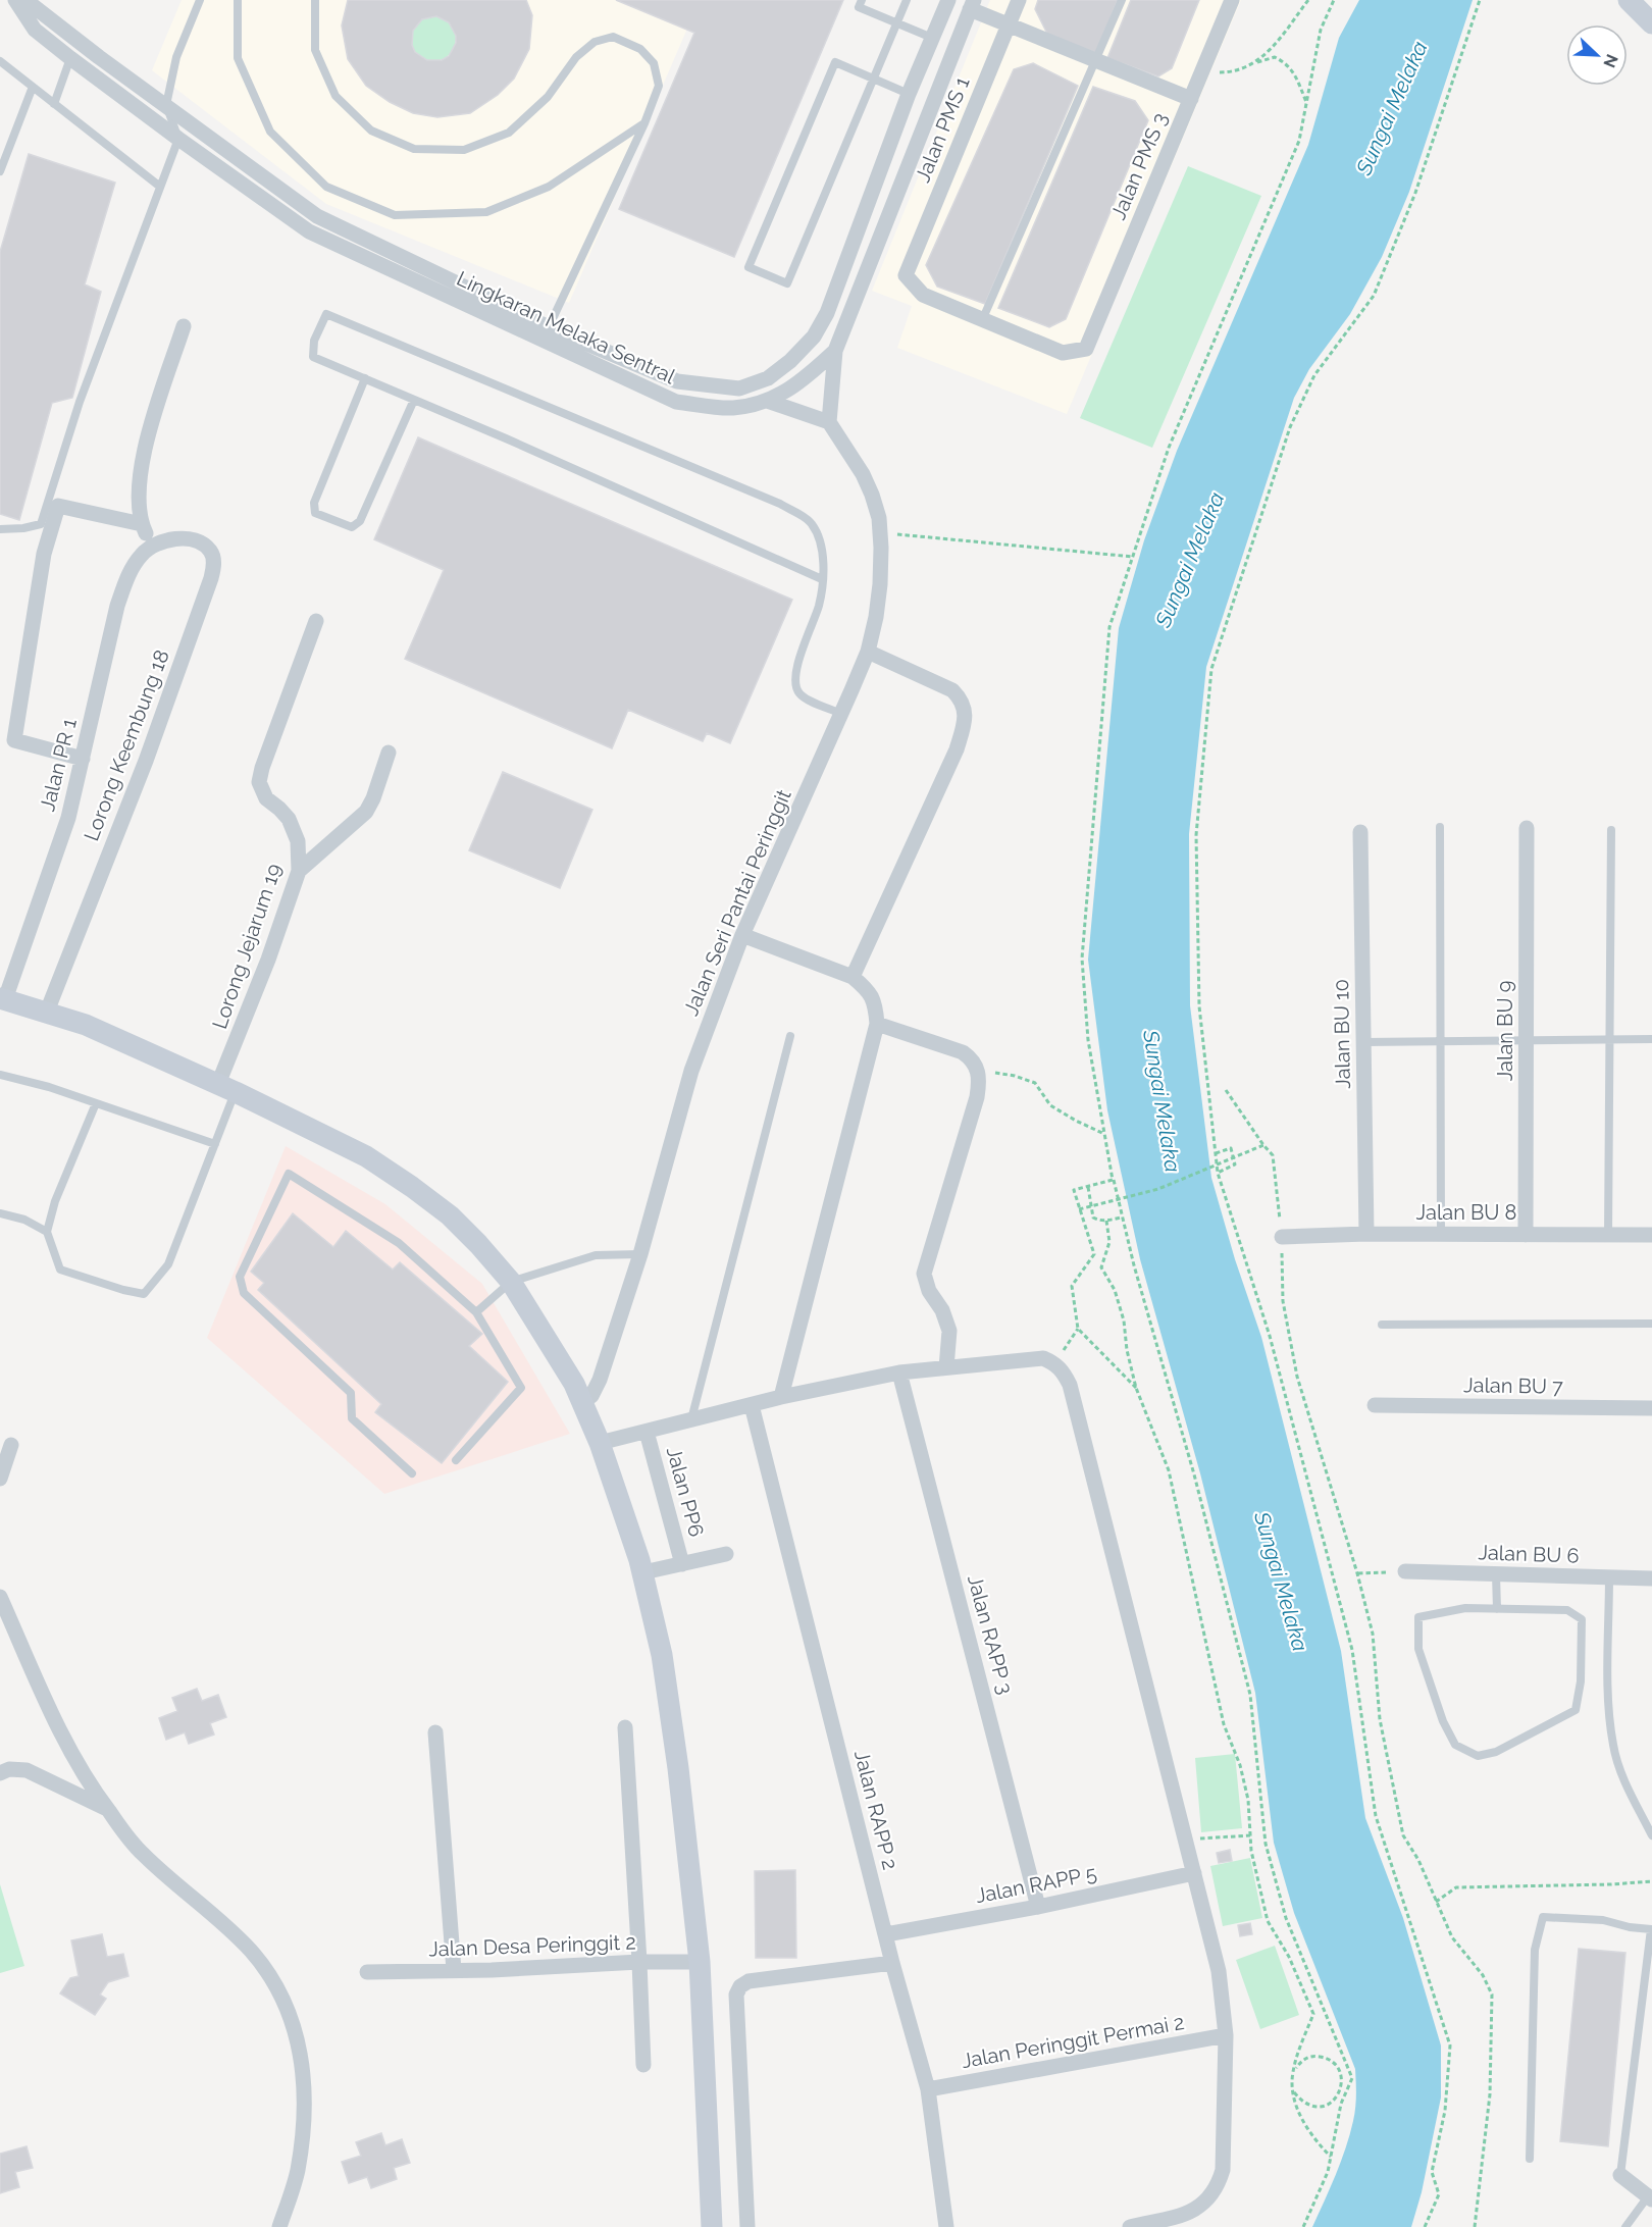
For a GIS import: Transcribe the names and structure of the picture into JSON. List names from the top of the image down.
{
  "streets": {
    "street": [
      "Jalan PMS 1",
      "Jalan PMS 3",
      "Lingkaran Melaka Sentral",
      "Lorong Keembung 18",
      "Jalan PR 1",
      "Jalan Seri Pantai Peringgit",
      "Lorong Jejarum 19",
      "Jalan BU 9",
      "Jalan BU 10",
      "Jalan BU 8",
      "Jalan BU 7",
      "Jalan PP6",
      "Jalan BU 6",
      "Jalan RAPP 3",
      "Jalan RAPP 2",
      "Jalan RAPP 5",
      "Jalan Desa Peringgit 2",
      "Jalan Peringgit Permai 2"
    ]
  },
  "crossings": [
    ["Jalan PMS 1", "Jalan PMS 3"],
    ["Lorong Keembung 18", "Jalan PR 1"],
    ["Jalan BU 9", "Jalan BU 8"],
    ["Jalan BU 10", "Jalan BU 8"],
    ["Jalan RAPP 3", "Jalan RAPP 5"],
    ["Jalan RAPP 2", "Jalan RAPP 5"],
    ["Jalan RAPP 2", "Jalan Peringgit Permai 2"]
  ],
  "water": ["Sungai Melaka"],
  "north": "bottom right"
}
